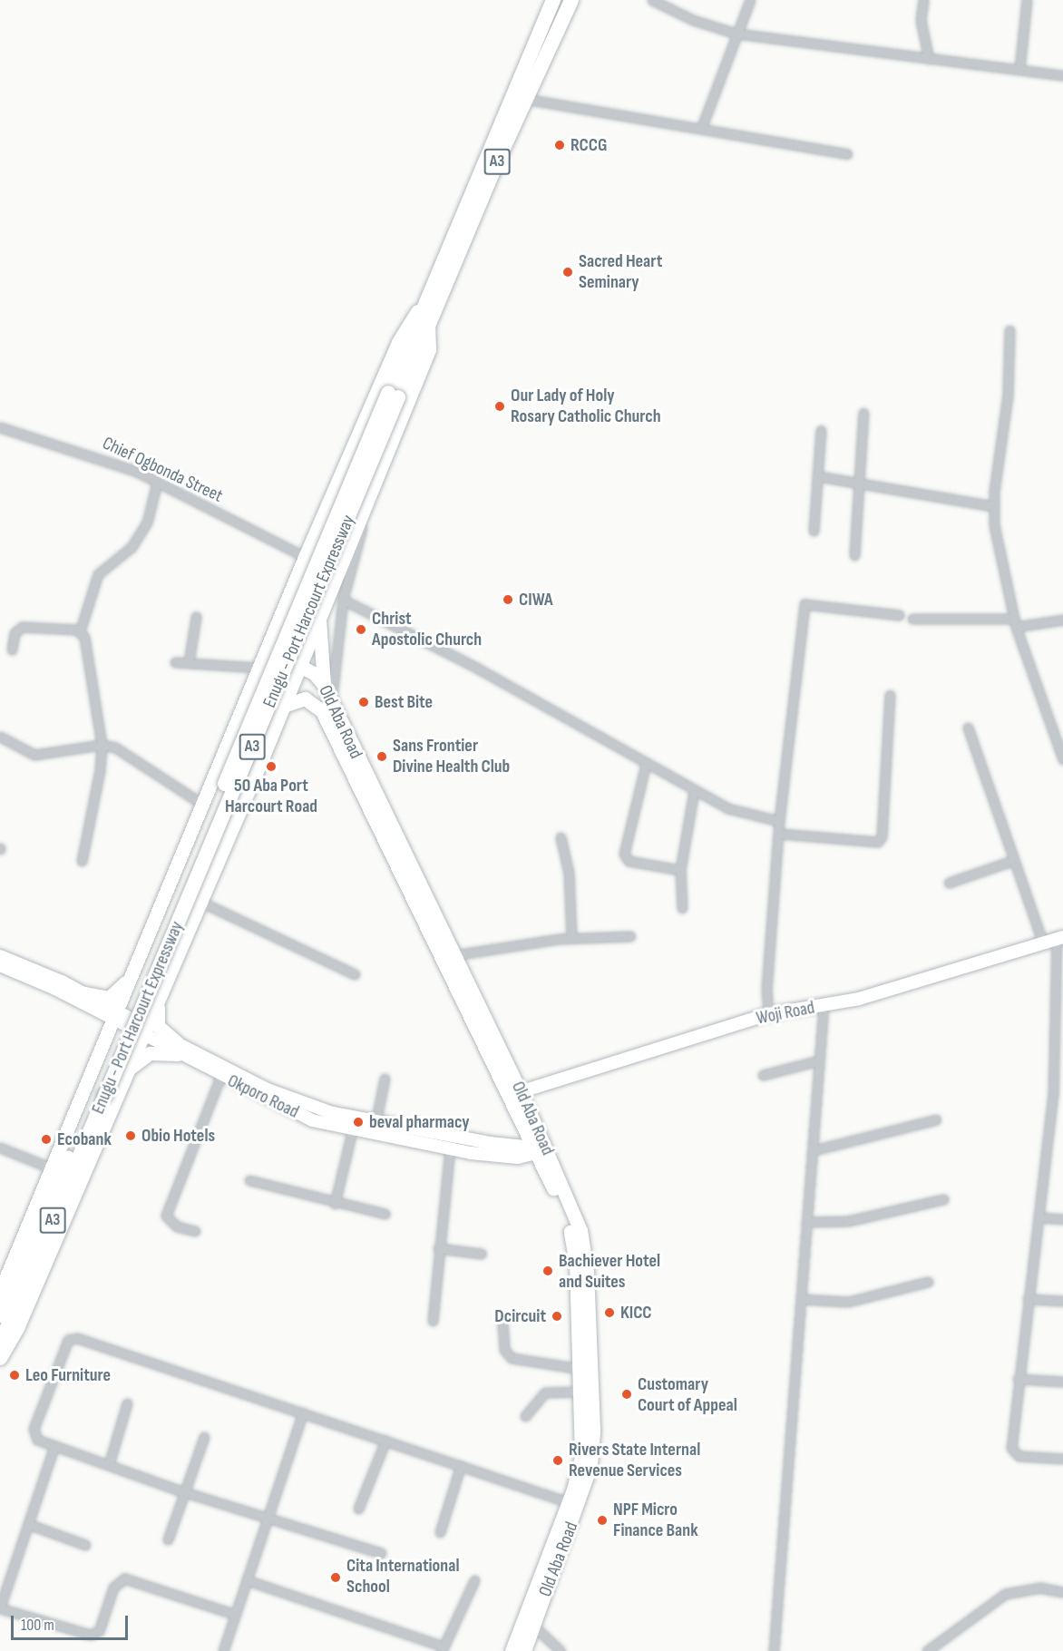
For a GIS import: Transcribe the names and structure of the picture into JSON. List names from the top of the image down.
{
  "streets": {
    "highway": ["A3", "Enugu - Port Harcourt Expressway"],
    "main road": ["Old Aba Road", "Woji Road", "Okporo Road"],
    "street": ["Chief Ogbonda Street"]
  },
  "crossings": [
    ["Old Aba Road", "Woji Road"],
    ["Old Aba Road", "Okporo Road"]
  ],
  "places": [
    "RCCG",
    "Sacred Heart Seminary",
    "Our Lady of Holy Rosary Catholic Church",
    "CIWA",
    "Christ Apostolic Church",
    "Best Bite",
    "Sans Frontier Divine Health Club",
    "50 Aba Port Harcourt Road",
    "beval pharmacy",
    "Obio Hotels",
    "Ecobank",
    "Bachiever Hotel and Suites",
    "KICC",
    "Dcircuit",
    "Leo Furniture",
    "Customary Court of Appeal",
    "Rivers State Internal Revenue Services",
    "NPF Micro Finance Bank",
    "Cita International School"
  ],
  "scale_bar": "100 m"
}
